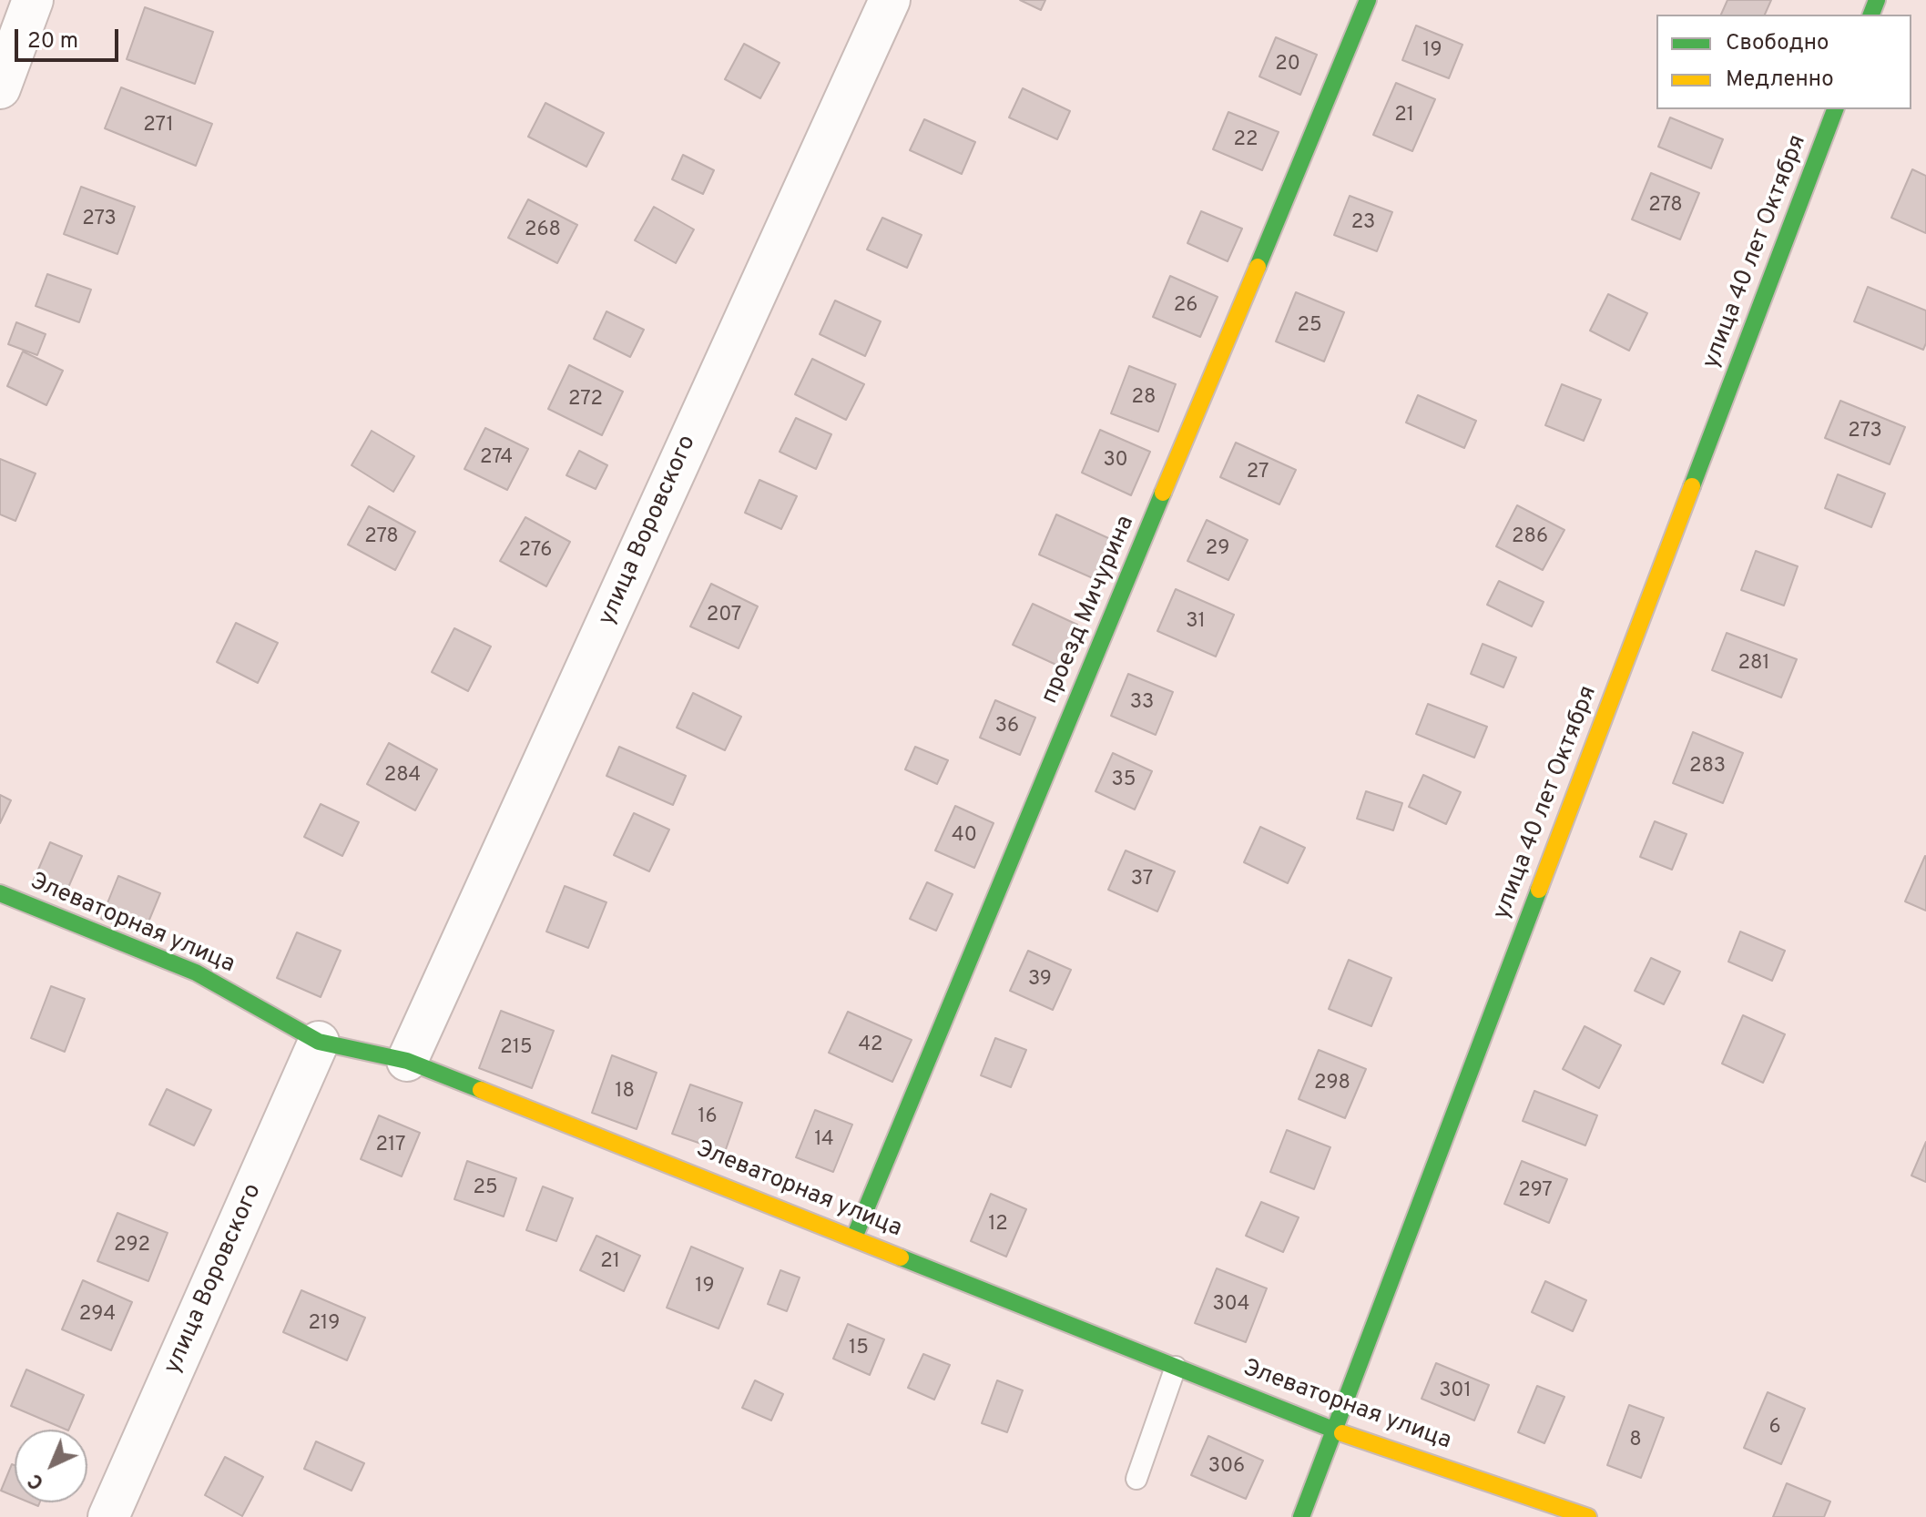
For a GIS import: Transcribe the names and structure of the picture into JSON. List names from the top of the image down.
{
  "streets": {
    "street": [
      "улица 40 лет Октября",
      "улица Воровского",
      "проезд Мичурина",
      "Элеваторная улица"
    ]
  },
  "crossings": [
    ["улица 40 лет Октября", "Элеваторная улица"],
    ["улица Воровского", "Элеваторная улица"],
    ["проезд Мичурина", "Элеваторная улица"]
  ],
  "house_numbers": [
    "19",
    "20",
    "21",
    "271",
    "22",
    "278",
    "273",
    "23",
    "268",
    "26",
    "25",
    "28",
    "272",
    "273",
    "274",
    "30",
    "27",
    "278",
    "286",
    "29",
    "276",
    "207",
    "31",
    "281",
    "33",
    "36",
    "283",
    "284",
    "35",
    "40",
    "37",
    "39",
    "42",
    "215",
    "298",
    "18",
    "16",
    "14",
    "217",
    "25",
    "297",
    "12",
    "292",
    "21",
    "19",
    "304",
    "294",
    "219",
    "15",
    "301",
    "6",
    "8",
    "306"
  ],
  "legend": ["Свободно", "Медленно"],
  "scale_bar": "20 m",
  "north": "bottom left"
}
